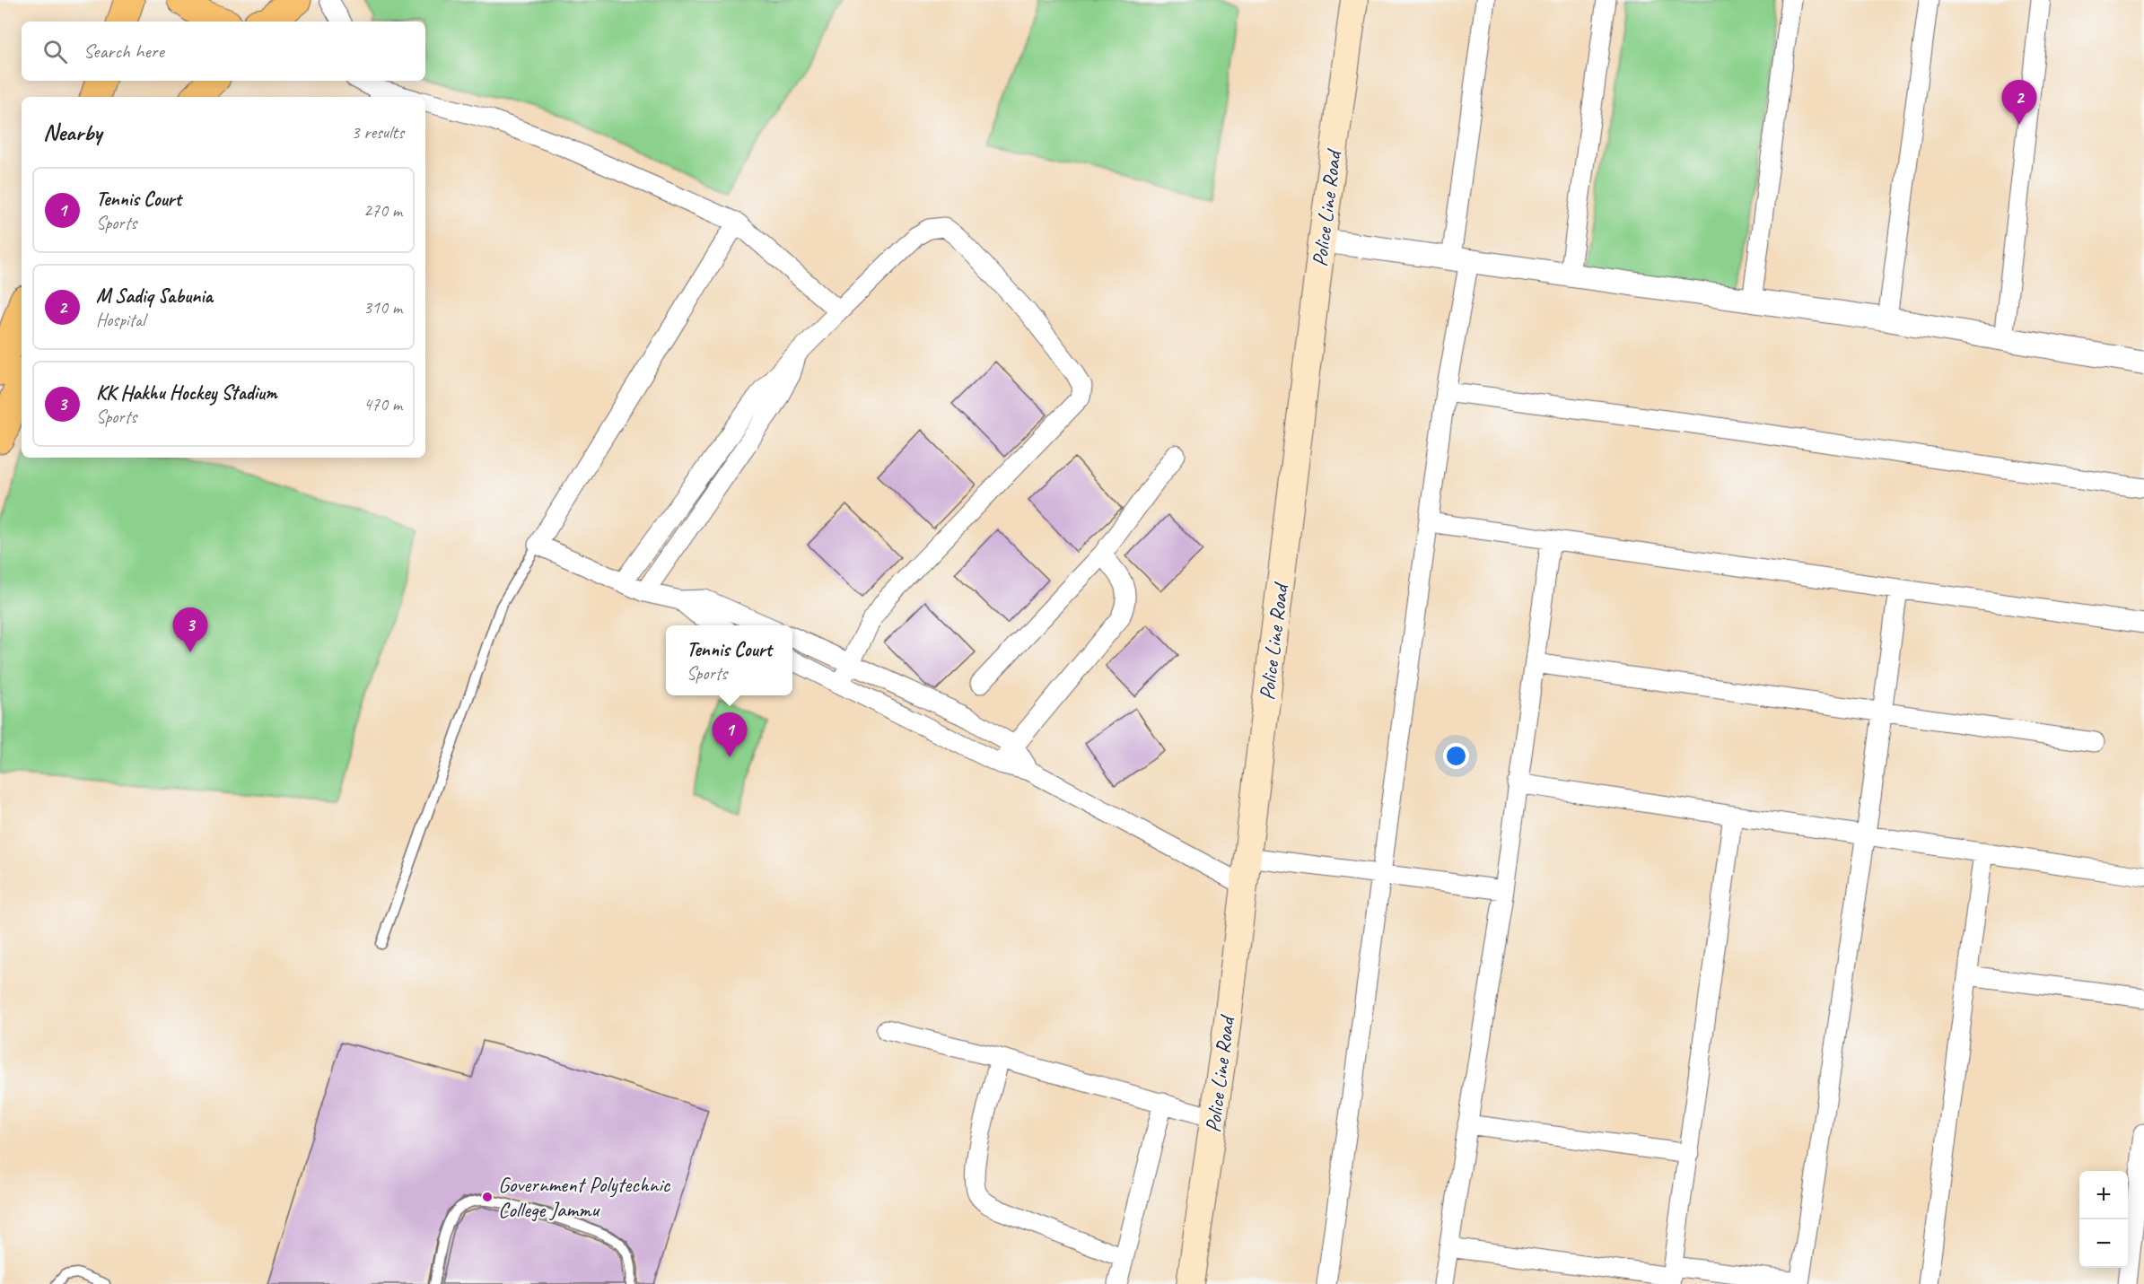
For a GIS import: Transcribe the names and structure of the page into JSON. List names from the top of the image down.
{
  "streets": {
    "main road": ["Police Line Road"]
  },
  "places": ["Government Polytechnic College Jammu"],
  "page": {
    "search": "Search here",
    "pins": ["2", "3", "1"],
    "heading": ["Nearby", "3 results"],
    "list": [
      {
        "mark": "1",
        "name": "Tennis Court",
        "note": "Sports",
        "value": "270 m"
      },
      {
        "mark": "2",
        "name": "M Sadiq Sabunia",
        "note": "Hospital",
        "value": "310 m"
      },
      {
        "mark": "3",
        "name": "KK Hakhu Hockey Stadium",
        "note": "Sports",
        "value": "470 m"
      }
    ],
    "popup": ["Tennis Court", "Sports"],
    "map_buttons": ["+", "−"]
  }
}
